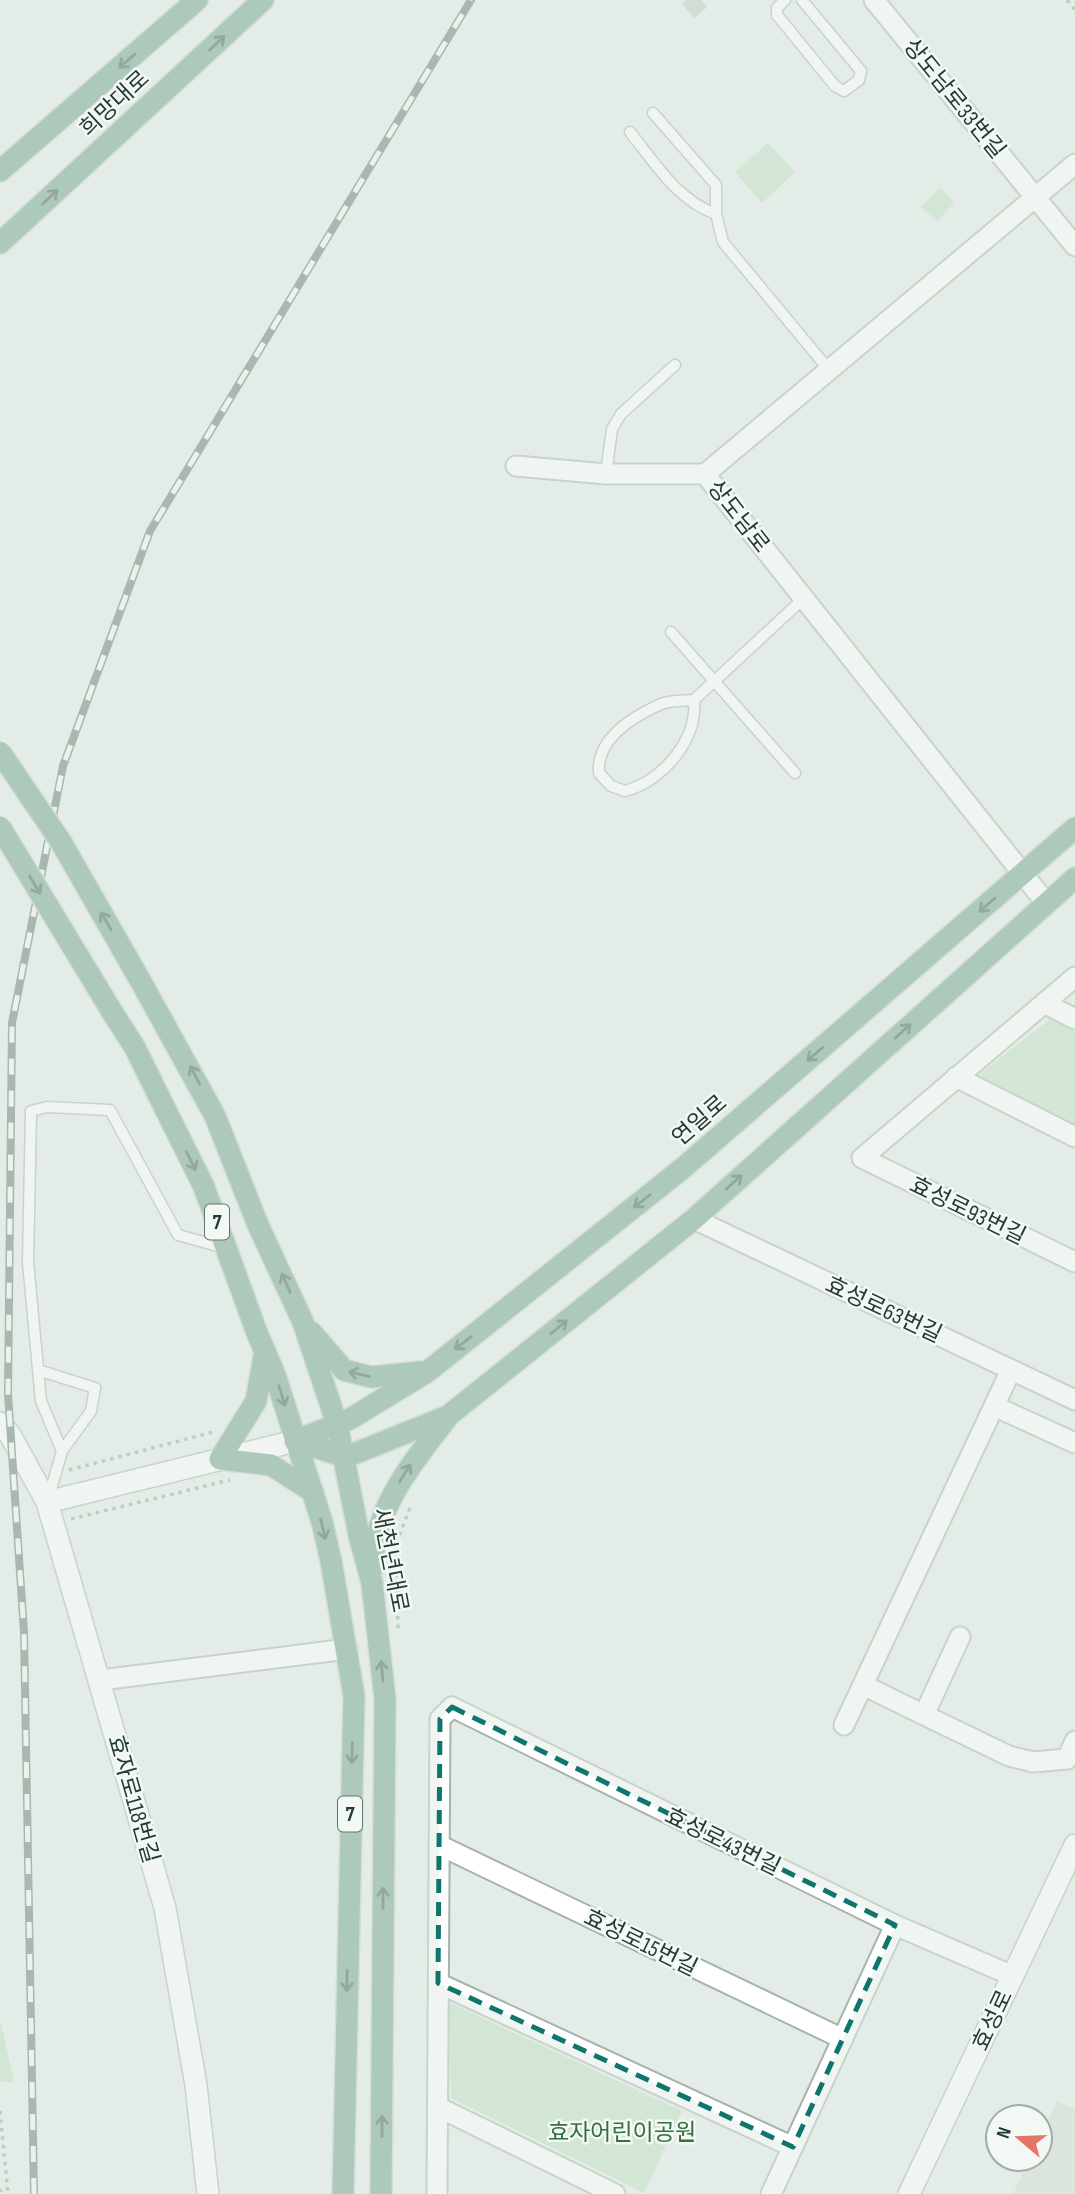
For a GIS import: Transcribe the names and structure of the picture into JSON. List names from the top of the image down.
{
  "streets": {
    "main road": [
      "희망대로",
      "연일로",
      "7",
      "새천년대로"
    ],
    "street": [
      "상도남로33번길",
      "상도남로",
      "효성로93번길",
      "효성로63번길",
      "효자로118번길",
      "효성로43번길",
      "효성로15번길",
      "효성로"
    ]
  },
  "crossings": [
    ["상도남로33번길", "상도남로"],
    ["상도남로", "연일로"],
    ["연일로", "7"],
    ["연일로", "새천년대로"],
    ["효성로43번길", "효성로15번길"],
    ["효성로43번길", "효성로"]
  ],
  "parks": ["효자어린이공원"],
  "north": "left"
}
